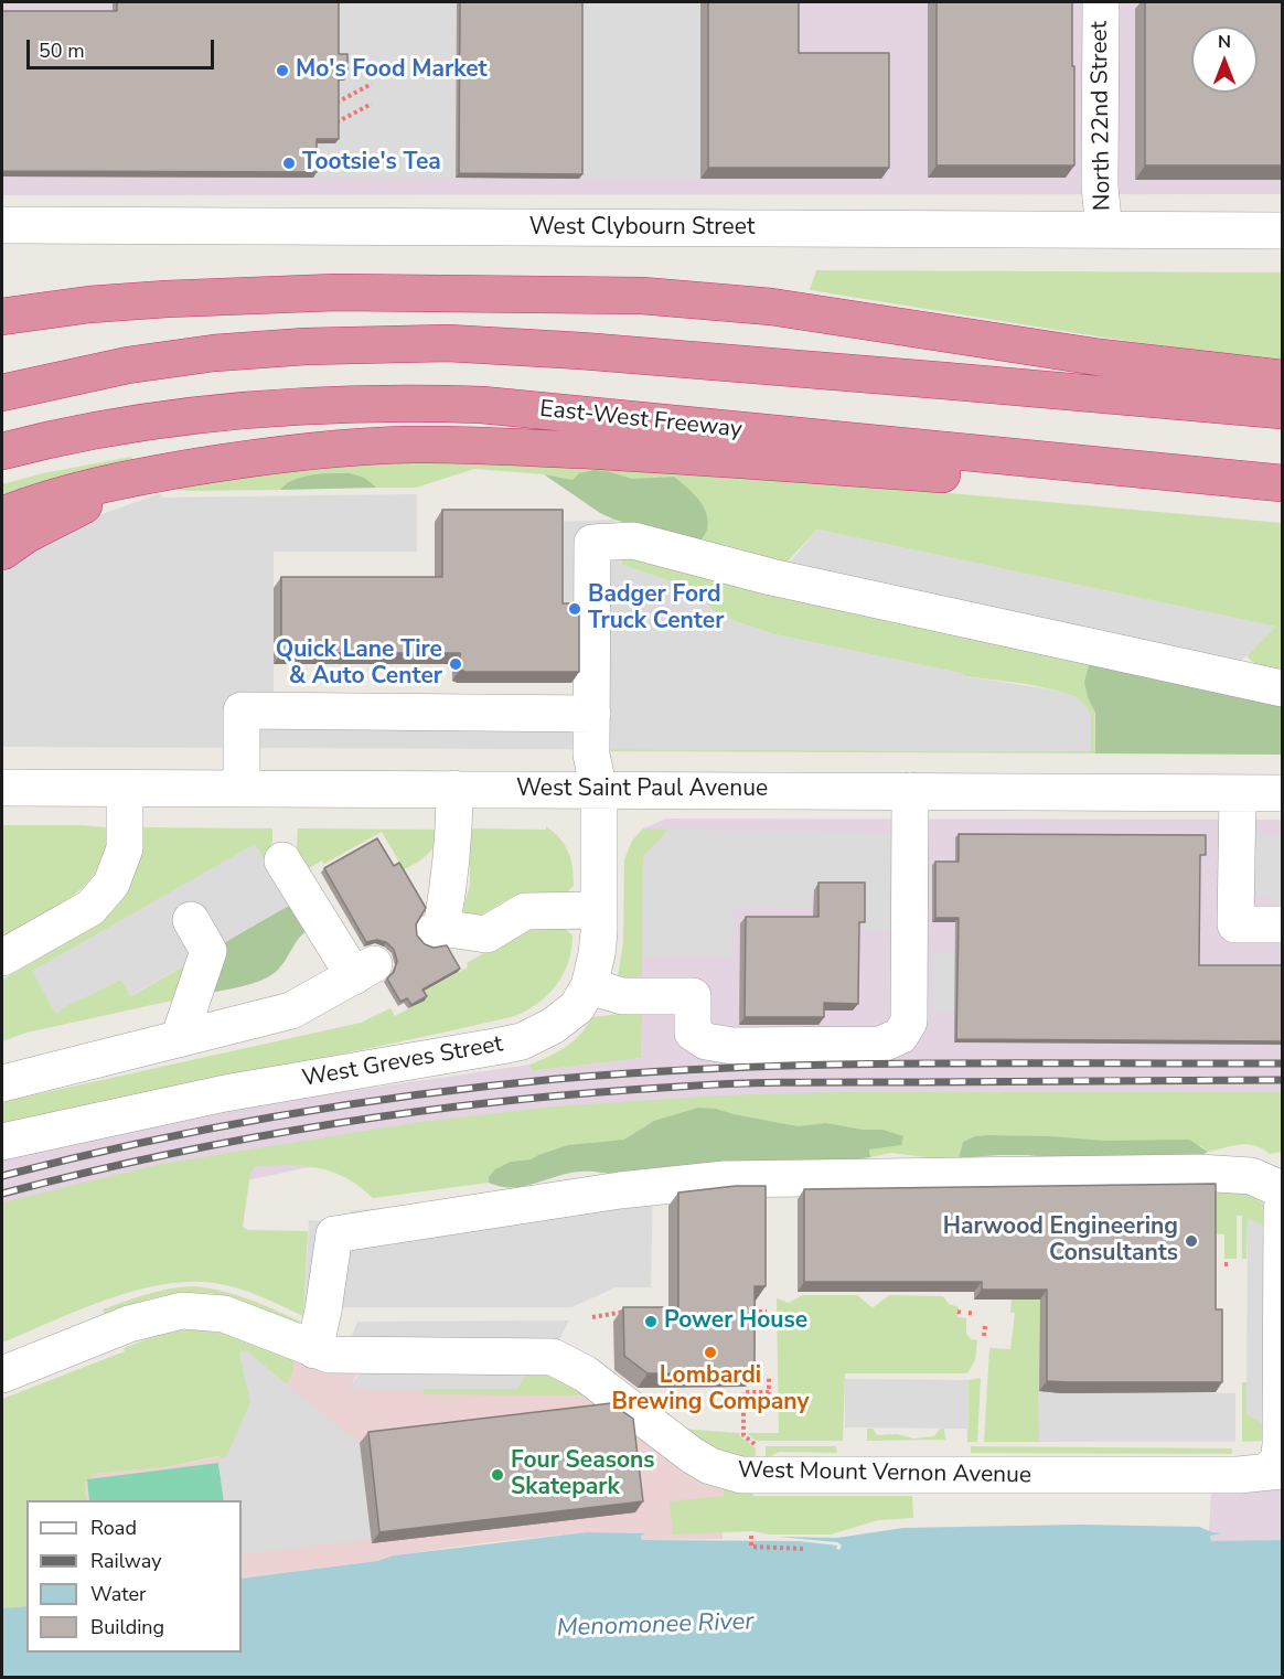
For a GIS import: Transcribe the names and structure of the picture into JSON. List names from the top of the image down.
{
  "streets": {
    "highway": ["East-West Freeway"],
    "street": [
      "North 22nd Street",
      "West Clybourn Street",
      "West Saint Paul Avenue",
      "West Greves Street",
      "West Mount Vernon Avenue"
    ]
  },
  "crossings": [
    ["North 22nd Street", "West Clybourn Street"],
    ["West Saint Paul Avenue", "West Greves Street"]
  ],
  "water": ["Menomonee River"],
  "places": [
    "Mo's Food Market",
    "Tootsie's Tea",
    "Badger Ford Truck Center",
    "Quick Lane Tire & Auto Center",
    "Harwood Engineering Consultants",
    "Power House",
    "Lombardi Brewing Company",
    "Four Seasons Skatepark"
  ],
  "legend": [
    "Road",
    "Railway",
    "Water",
    "Building"
  ],
  "scale_bar": "50 m",
  "north": "top"
}
